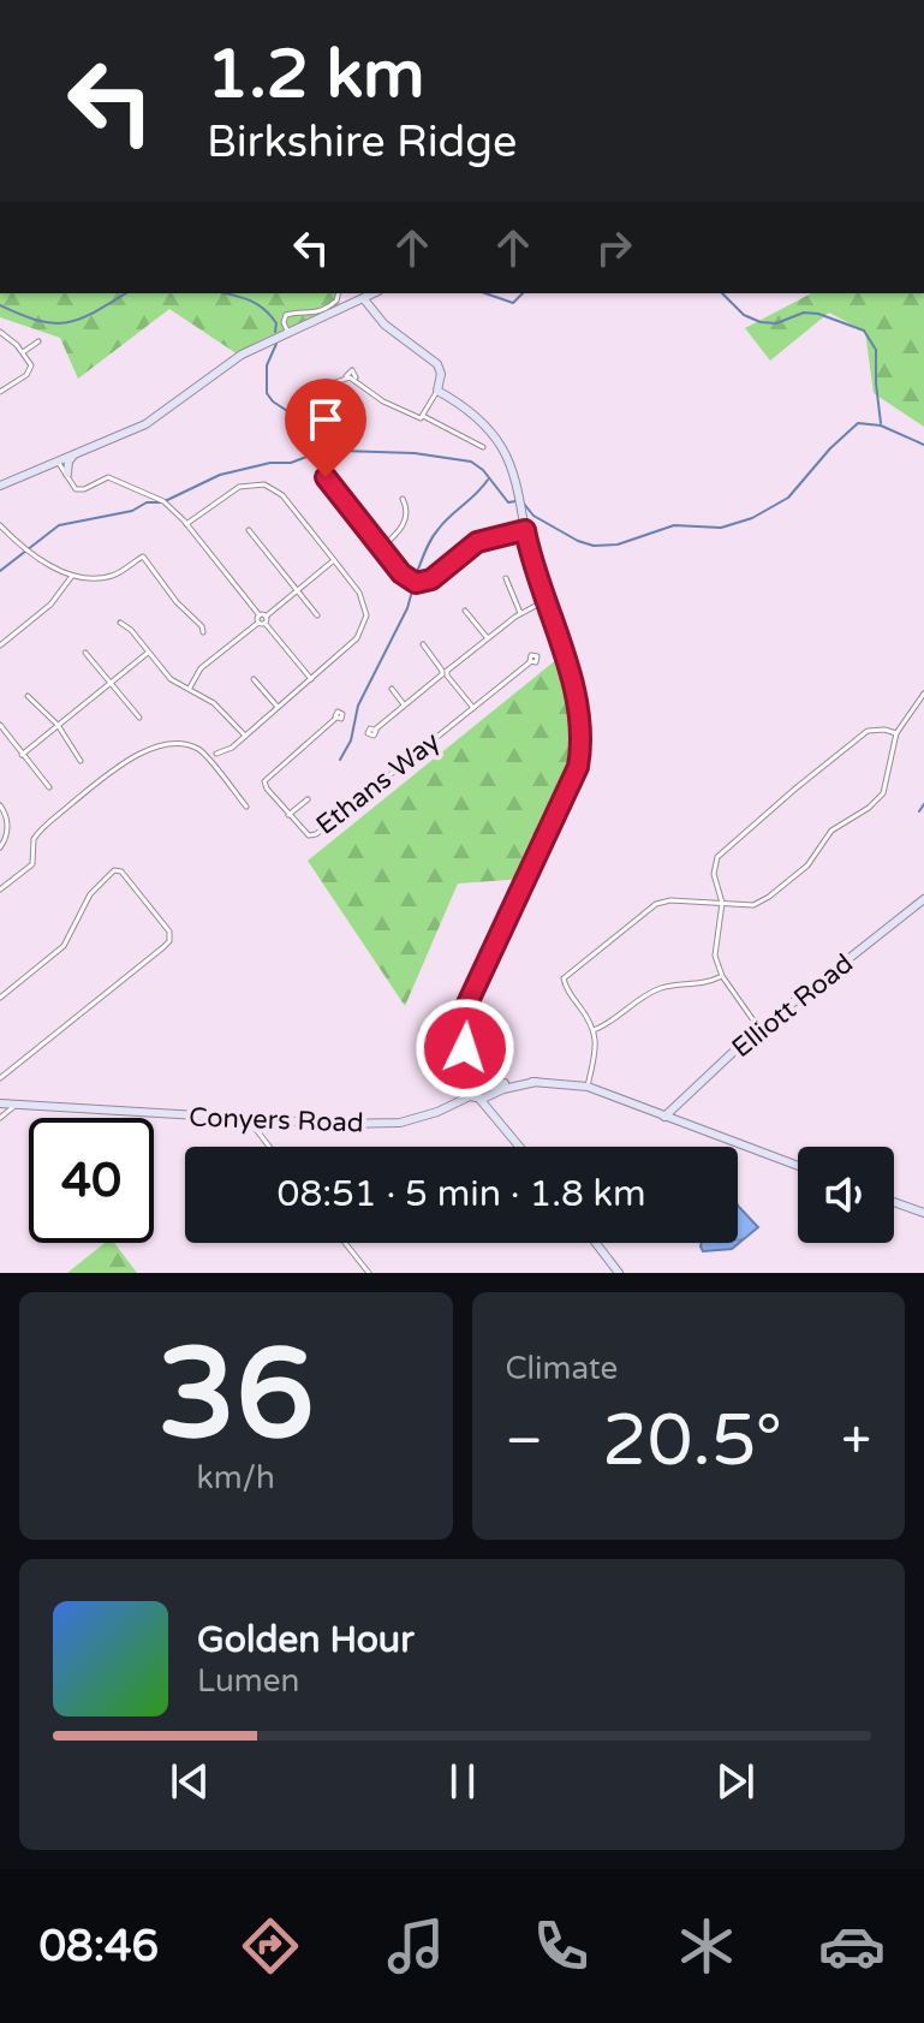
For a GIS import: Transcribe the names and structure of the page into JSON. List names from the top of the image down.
{
  "streets": {
    "street": ["Ethans Way", "Elliott Road", "Conyers Road"]
  },
  "crossings": [
    ["Elliott Road", "Conyers Road"]
  ],
  "page": {
    "turn": ["1.2 km", "Birkshire Ridge"],
    "limit": "40",
    "trip": "08:51 · 5 min · 1.8 km",
    "tile": [
      ["36", "km/h"],
      "Climate"
    ],
    "heat": ["−", "20.5°", "+"],
    "song": ["Golden Hour", "Lumen"],
    "tabs": "08:46"
  }
}
